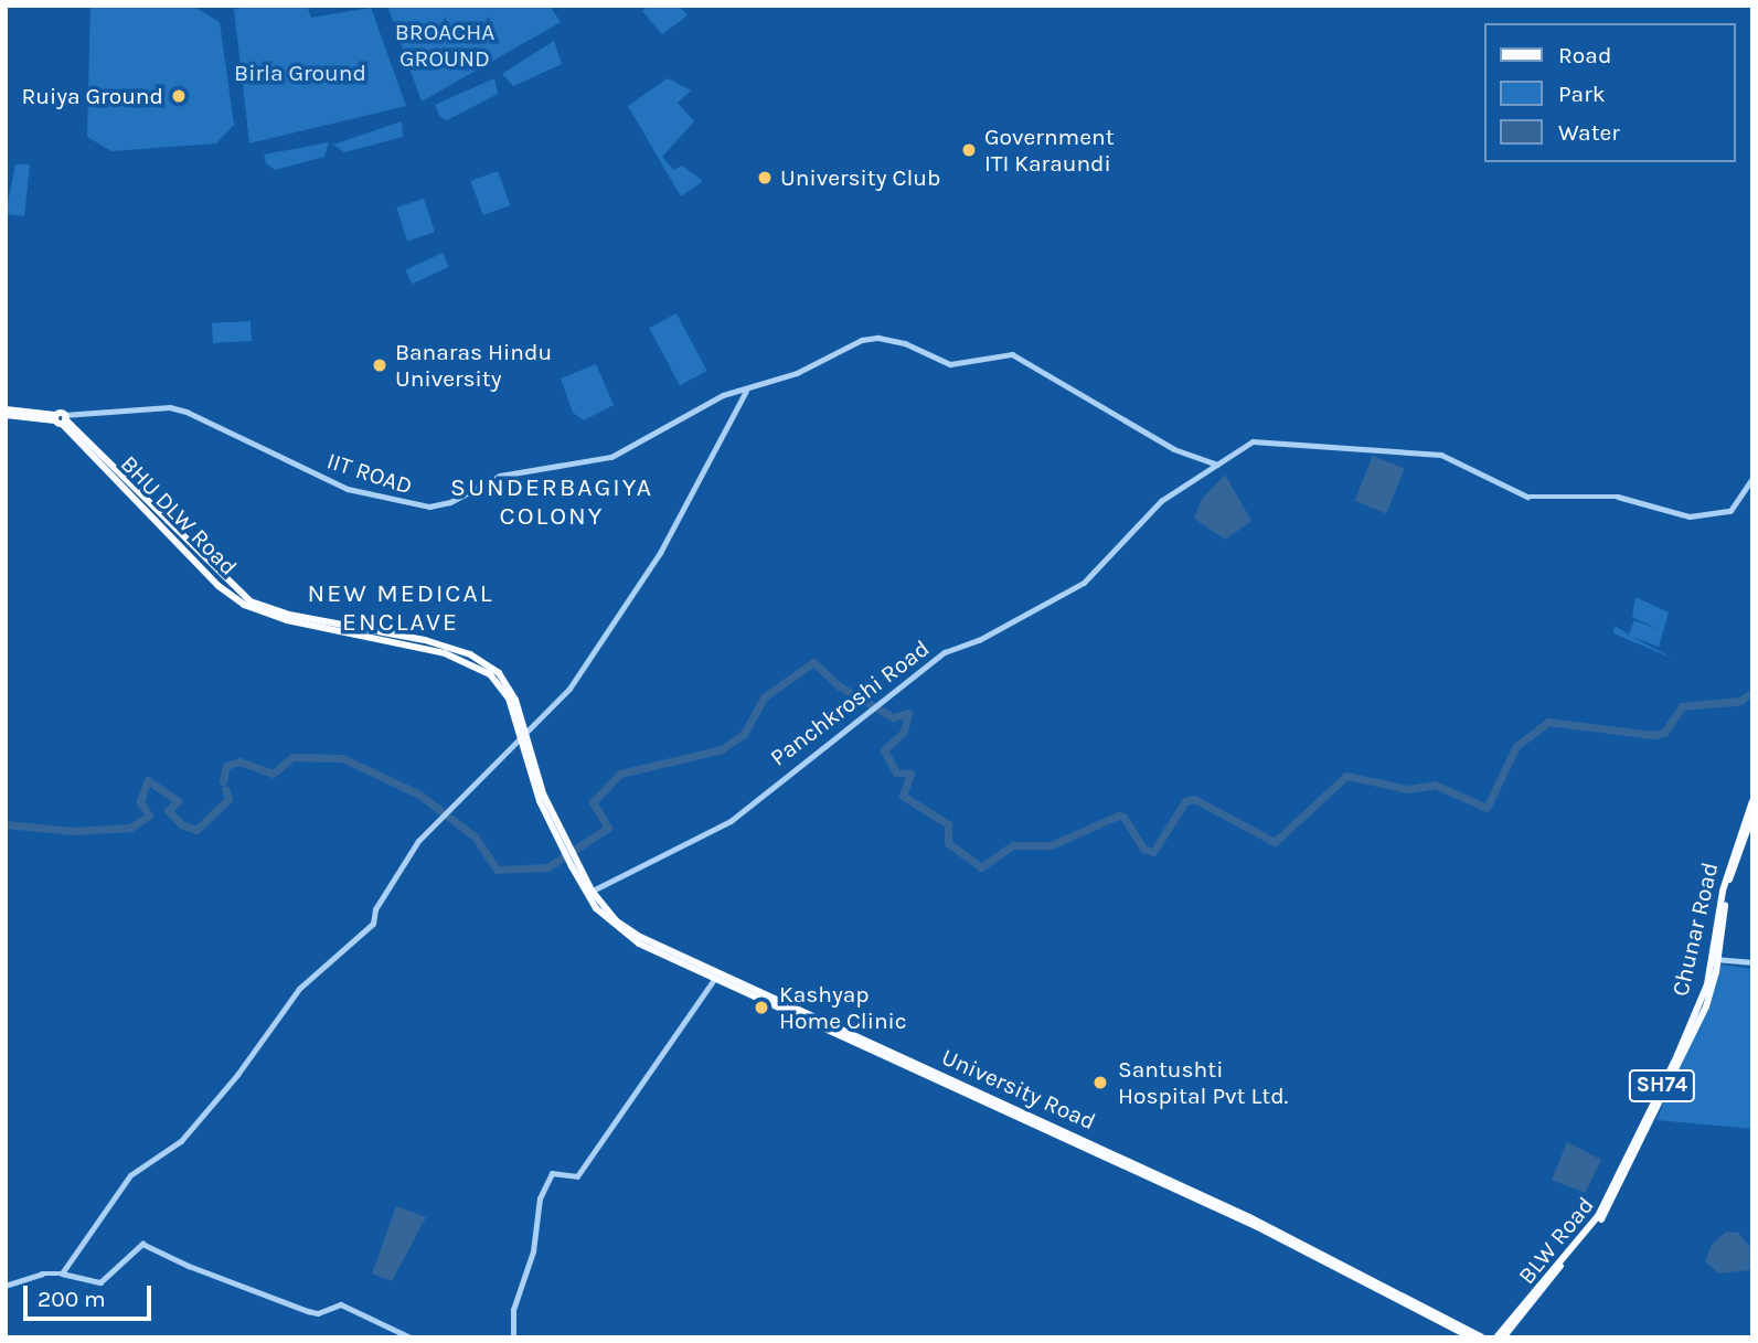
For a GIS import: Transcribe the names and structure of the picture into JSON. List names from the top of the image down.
{
  "streets": {
    "main road": [
      "BHU DLW Road",
      "Chunar Road",
      "SH74",
      "University Road",
      "BLW Road"
    ],
    "street": ["IIT ROAD", "Panchkroshi Road"]
  },
  "crossings": [
    ["IIT ROAD", "BHU DLW Road"],
    ["IIT ROAD", "Panchkroshi Road"],
    ["BHU DLW Road", "University Road"],
    ["Panchkroshi Road", "University Road"],
    ["Chunar Road", "BLW Road"]
  ],
  "districts": ["SUNDERBAGIYA COLONY", "NEW MEDICAL ENCLAVE"],
  "parks": ["BROACHA GROUND", "Birla Ground"],
  "places": [
    "Ruiya Ground",
    "Government ITI Karaundi",
    "University Club",
    "Banaras Hindu University",
    "Kashyap Home Clinic",
    "Santushti Hospital Pvt Ltd."
  ],
  "legend": ["Road", "Park", "Water"],
  "scale_bar": "200 m"
}
